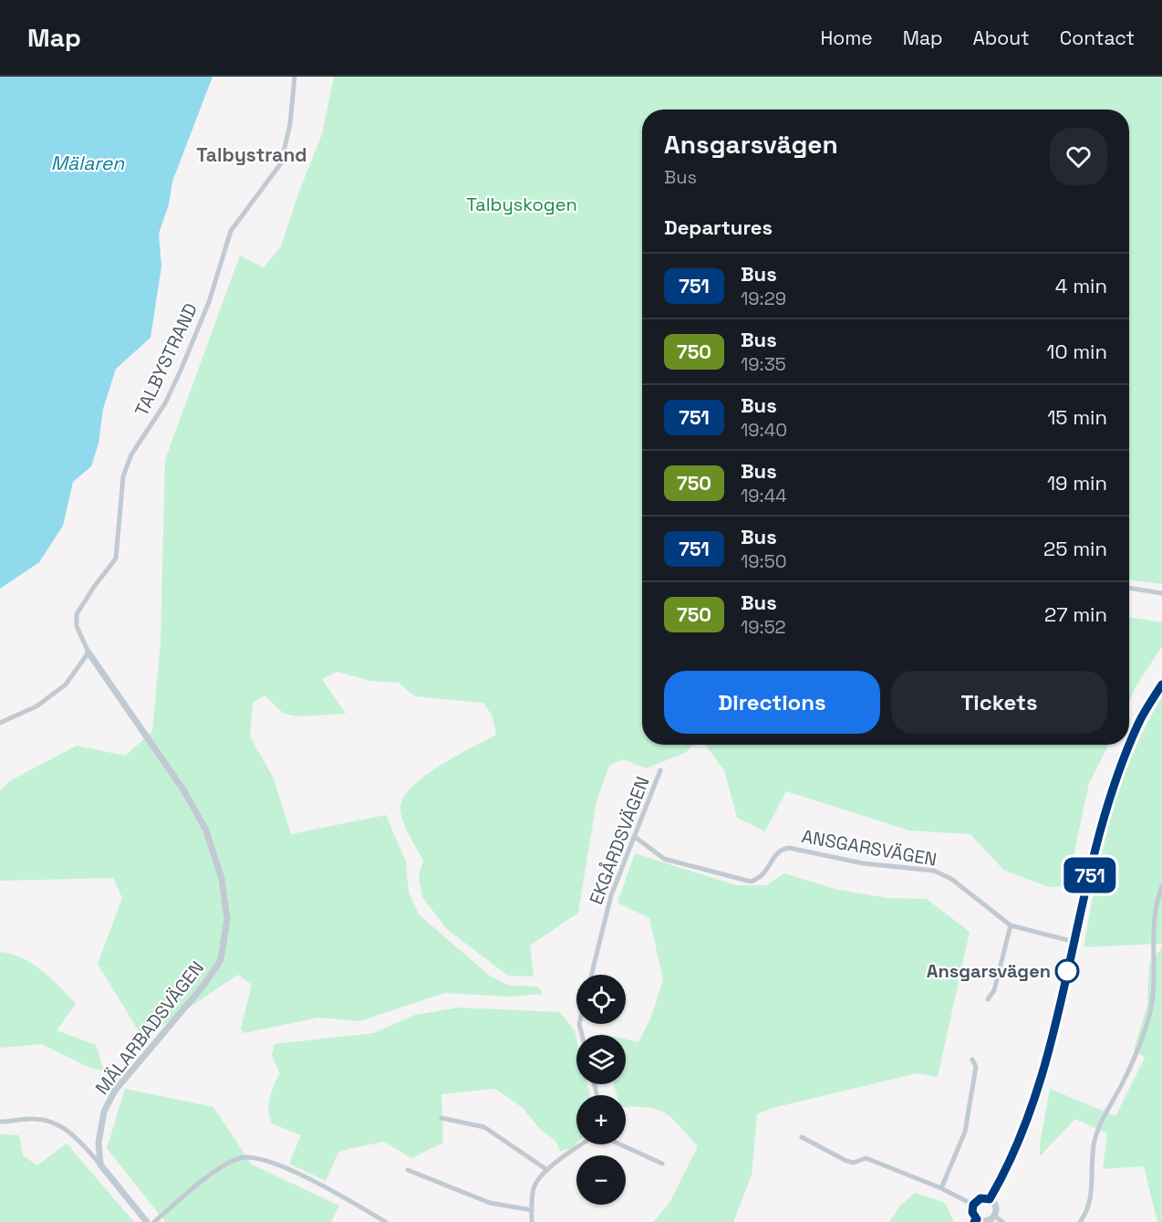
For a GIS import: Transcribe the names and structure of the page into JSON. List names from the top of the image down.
{
  "streets": {
    "street": [
      "TALBYSTRAND",
      "EKGÅRDSVÄGEN",
      "ANSGARSVÄGEN",
      "MÄLARBADSVÄGEN"
    ]
  },
  "crossings": [
    ["TALBYSTRAND", "MÄLARBADSVÄGEN"],
    ["EKGÅRDSVÄGEN", "ANSGARSVÄGEN"]
  ],
  "districts": ["Talbystrand"],
  "water": ["Mälaren"],
  "parks": ["Talbyskogen"],
  "places": ["Ansgarsvägen"],
  "lines": ["bus line 751"],
  "page": {
    "header": "Map",
    "nav": [
      "Home",
      "Map",
      "About",
      "Contact"
    ],
    "on_map": "751",
    "heading": [
      ["Ansgarsvägen", "Bus"],
      "Departures"
    ],
    "list": [
      {
        "mark": "751",
        "name": "Bus",
        "note": "19:29",
        "value": "4 min"
      },
      {
        "mark": "750",
        "name": "Bus",
        "note": "19:35",
        "value": "10 min"
      },
      {
        "mark": "751",
        "name": "Bus",
        "note": "19:40",
        "value": "15 min"
      },
      {
        "mark": "750",
        "name": "Bus",
        "note": "19:44",
        "value": "19 min"
      },
      {
        "mark": "751",
        "name": "Bus",
        "note": "19:50",
        "value": "25 min"
      },
      {
        "mark": "750",
        "name": "Bus",
        "note": "19:52",
        "value": "27 min"
      }
    ],
    "buttons": ["Directions", "Tickets"],
    "map_buttons": ["+", "−"]
  }
}
